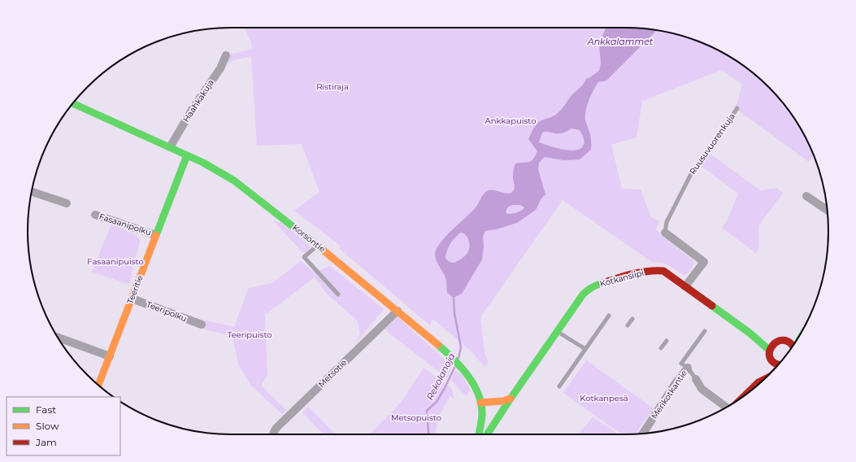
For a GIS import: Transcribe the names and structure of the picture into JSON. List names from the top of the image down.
{
  "streets": {
    "main road": ["Korsontie", "Kotkansiipi", "Teeritie"],
    "street": [
      "Haahkakuja",
      "Ruusuvuorenkuja",
      "Fasaanipolku",
      "Teeripolku",
      "Metsotie",
      "Merikotkantie"
    ]
  },
  "crossings": [
    ["Haahkakuja", "Korsontie"],
    ["Ruusuvuorenkuja", "Kotkansiipi"],
    ["Fasaanipolku", "Teeritie"],
    ["Korsontie", "Teeritie"],
    ["Korsontie", "Metsotie"],
    ["Teeritie", "Teeripolku"]
  ],
  "water": ["Ankkalammet", "Rekolanoja"],
  "parks": [
    "Ristiraja",
    "Ankkapuisto",
    "Fasaanipuisto",
    "Teeripuisto",
    "Kotkanpesä",
    "Metsopuisto"
  ],
  "legend": ["Fast", "Slow", "Jam"]
}
